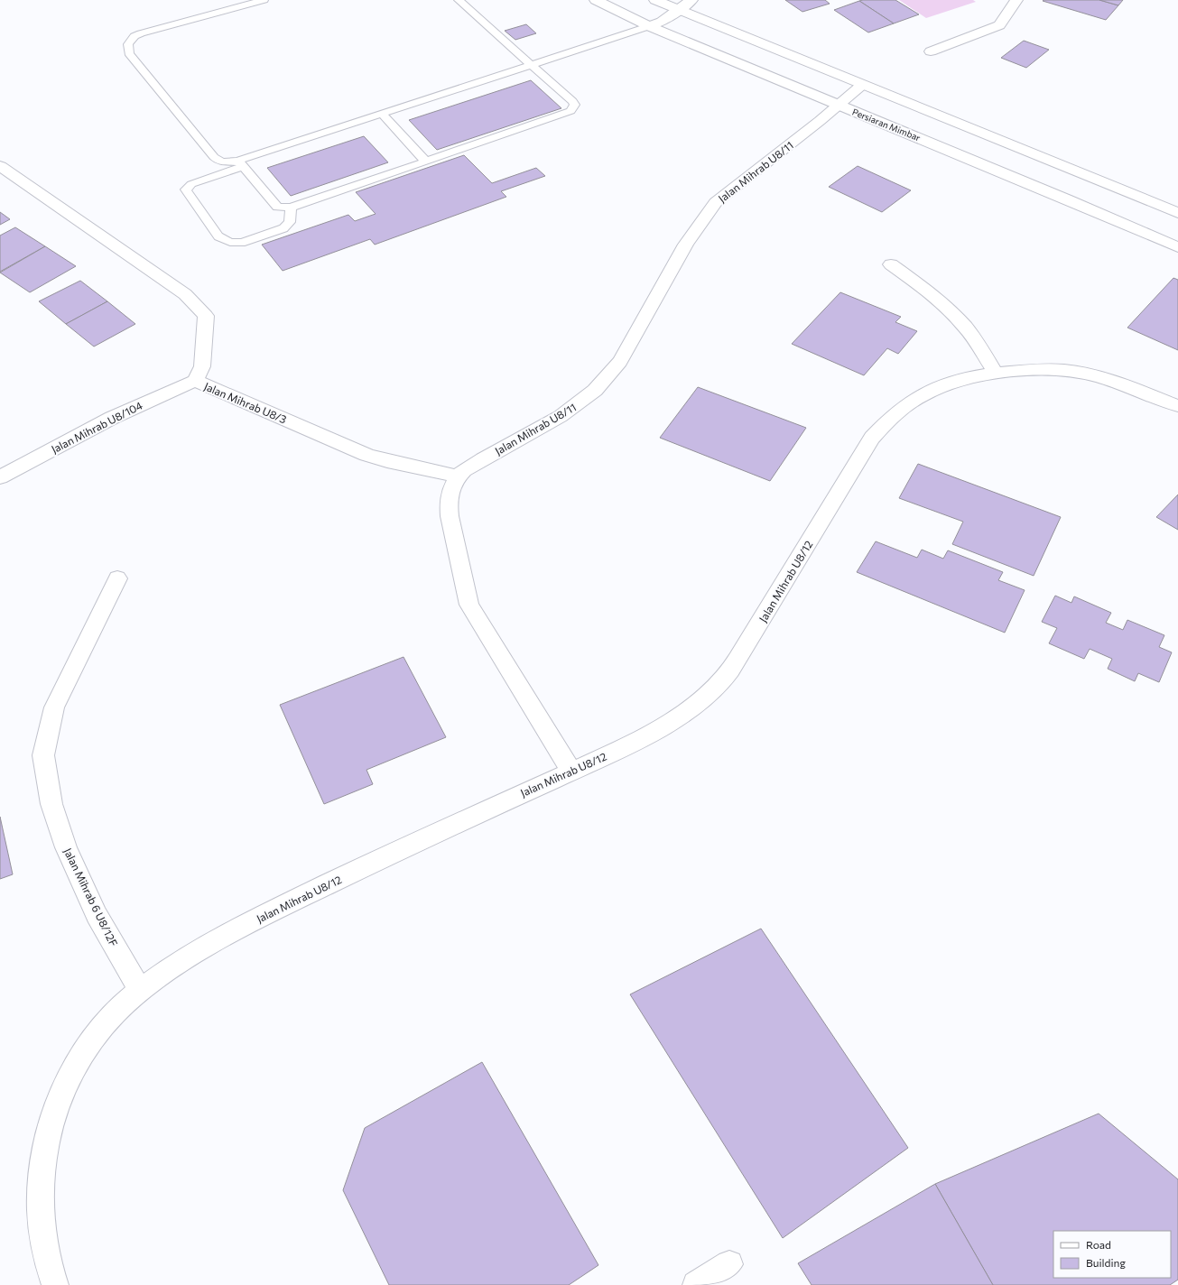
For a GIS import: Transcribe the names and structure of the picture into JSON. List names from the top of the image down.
{
  "streets": {
    "street": [
      "Persiaran Mimbar",
      "Jalan Mihrab U8/11",
      "Jalan Mihrab U8/3",
      "Jalan Mihrab U8/104",
      "Jalan Mihrab U8/12",
      "Jalan Mihrab 6 U8/12F"
    ]
  },
  "crossings": [
    ["Persiaran Mimbar", "Jalan Mihrab U8/11"],
    ["Jalan Mihrab U8/11", "Jalan Mihrab U8/3"],
    ["Jalan Mihrab U8/11", "Jalan Mihrab U8/12"],
    ["Jalan Mihrab U8/3", "Jalan Mihrab U8/104"],
    ["Jalan Mihrab U8/12", "Jalan Mihrab 6 U8/12F"]
  ],
  "legend": ["Road", "Building"]
}
